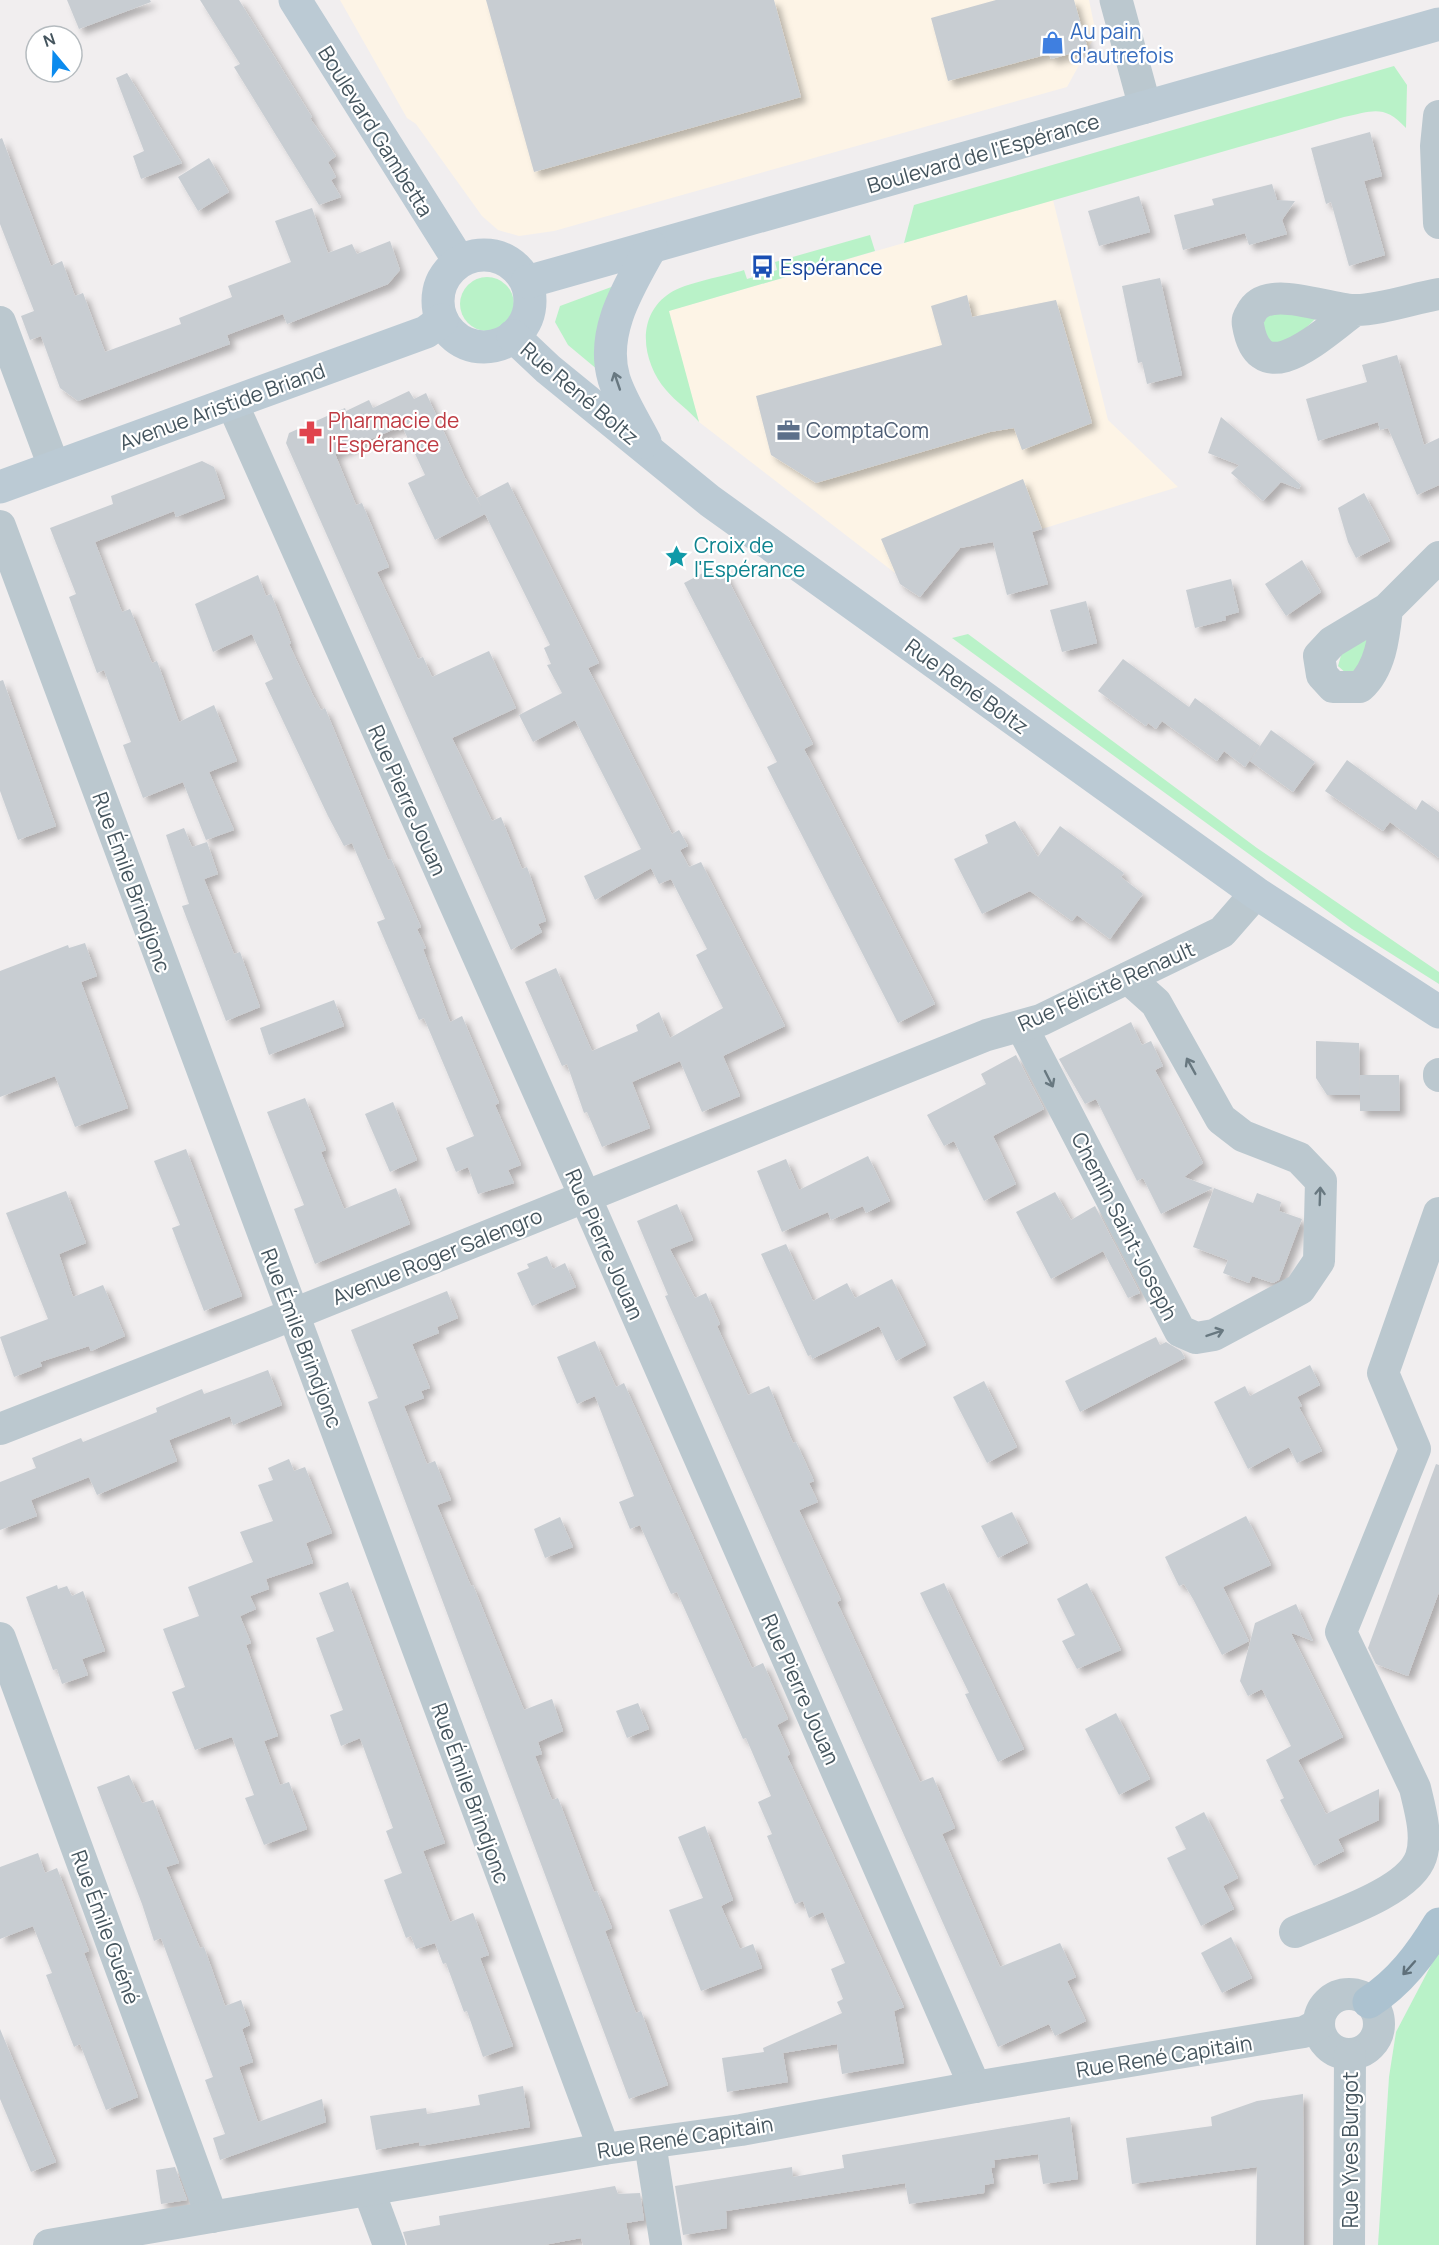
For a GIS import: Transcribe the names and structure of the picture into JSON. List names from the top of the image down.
{
  "streets": {
    "main road": [
      "Boulevard Gambetta",
      "Boulevard de l'Espérance",
      "Rue René Boltz",
      "Avenue Aristide Briand"
    ],
    "street": [
      "Rue Pierre Jouan",
      "Rue Émile Brindjonc",
      "Rue Félicité Renault",
      "Chemin Saint-Joseph",
      "Avenue Roger Salengro",
      "Rue Émile Guéné",
      "Rue René Capitain",
      "Rue Yves Burgot"
    ]
  },
  "crossings": [
    ["Boulevard Gambetta", "Boulevard de l'Espérance"],
    ["Boulevard Gambetta", "Rue René Boltz"],
    ["Boulevard Gambetta", "Avenue Aristide Briand"],
    ["Boulevard de l'Espérance", "Rue René Boltz"],
    ["Boulevard de l'Espérance", "Avenue Aristide Briand"],
    ["Rue René Boltz", "Avenue Aristide Briand"],
    ["Rue René Boltz", "Rue Félicité Renault"],
    ["Avenue Aristide Briand", "Rue Pierre Jouan"],
    ["Rue Pierre Jouan", "Avenue Roger Salengro"],
    ["Rue Pierre Jouan", "Rue René Capitain"],
    ["Rue Émile Brindjonc", "Avenue Roger Salengro"],
    ["Rue Émile Brindjonc", "Rue René Capitain"],
    ["Rue Félicité Renault", "Chemin Saint-Joseph"],
    ["Rue Félicité Renault", "Avenue Roger Salengro"],
    ["Rue Émile Guéné", "Rue René Capitain"],
    ["Rue René Capitain", "Rue Yves Burgot"]
  ],
  "places": {
    "shop": ["Au pain d'autrefois"],
    "bus stop": ["Espérance"],
    "office": ["ComptaCom"],
    "pharmacy": ["Pharmacie de l'Espérance"],
    "place": ["Croix de l'Espérance"]
  },
  "north": "top"
}
